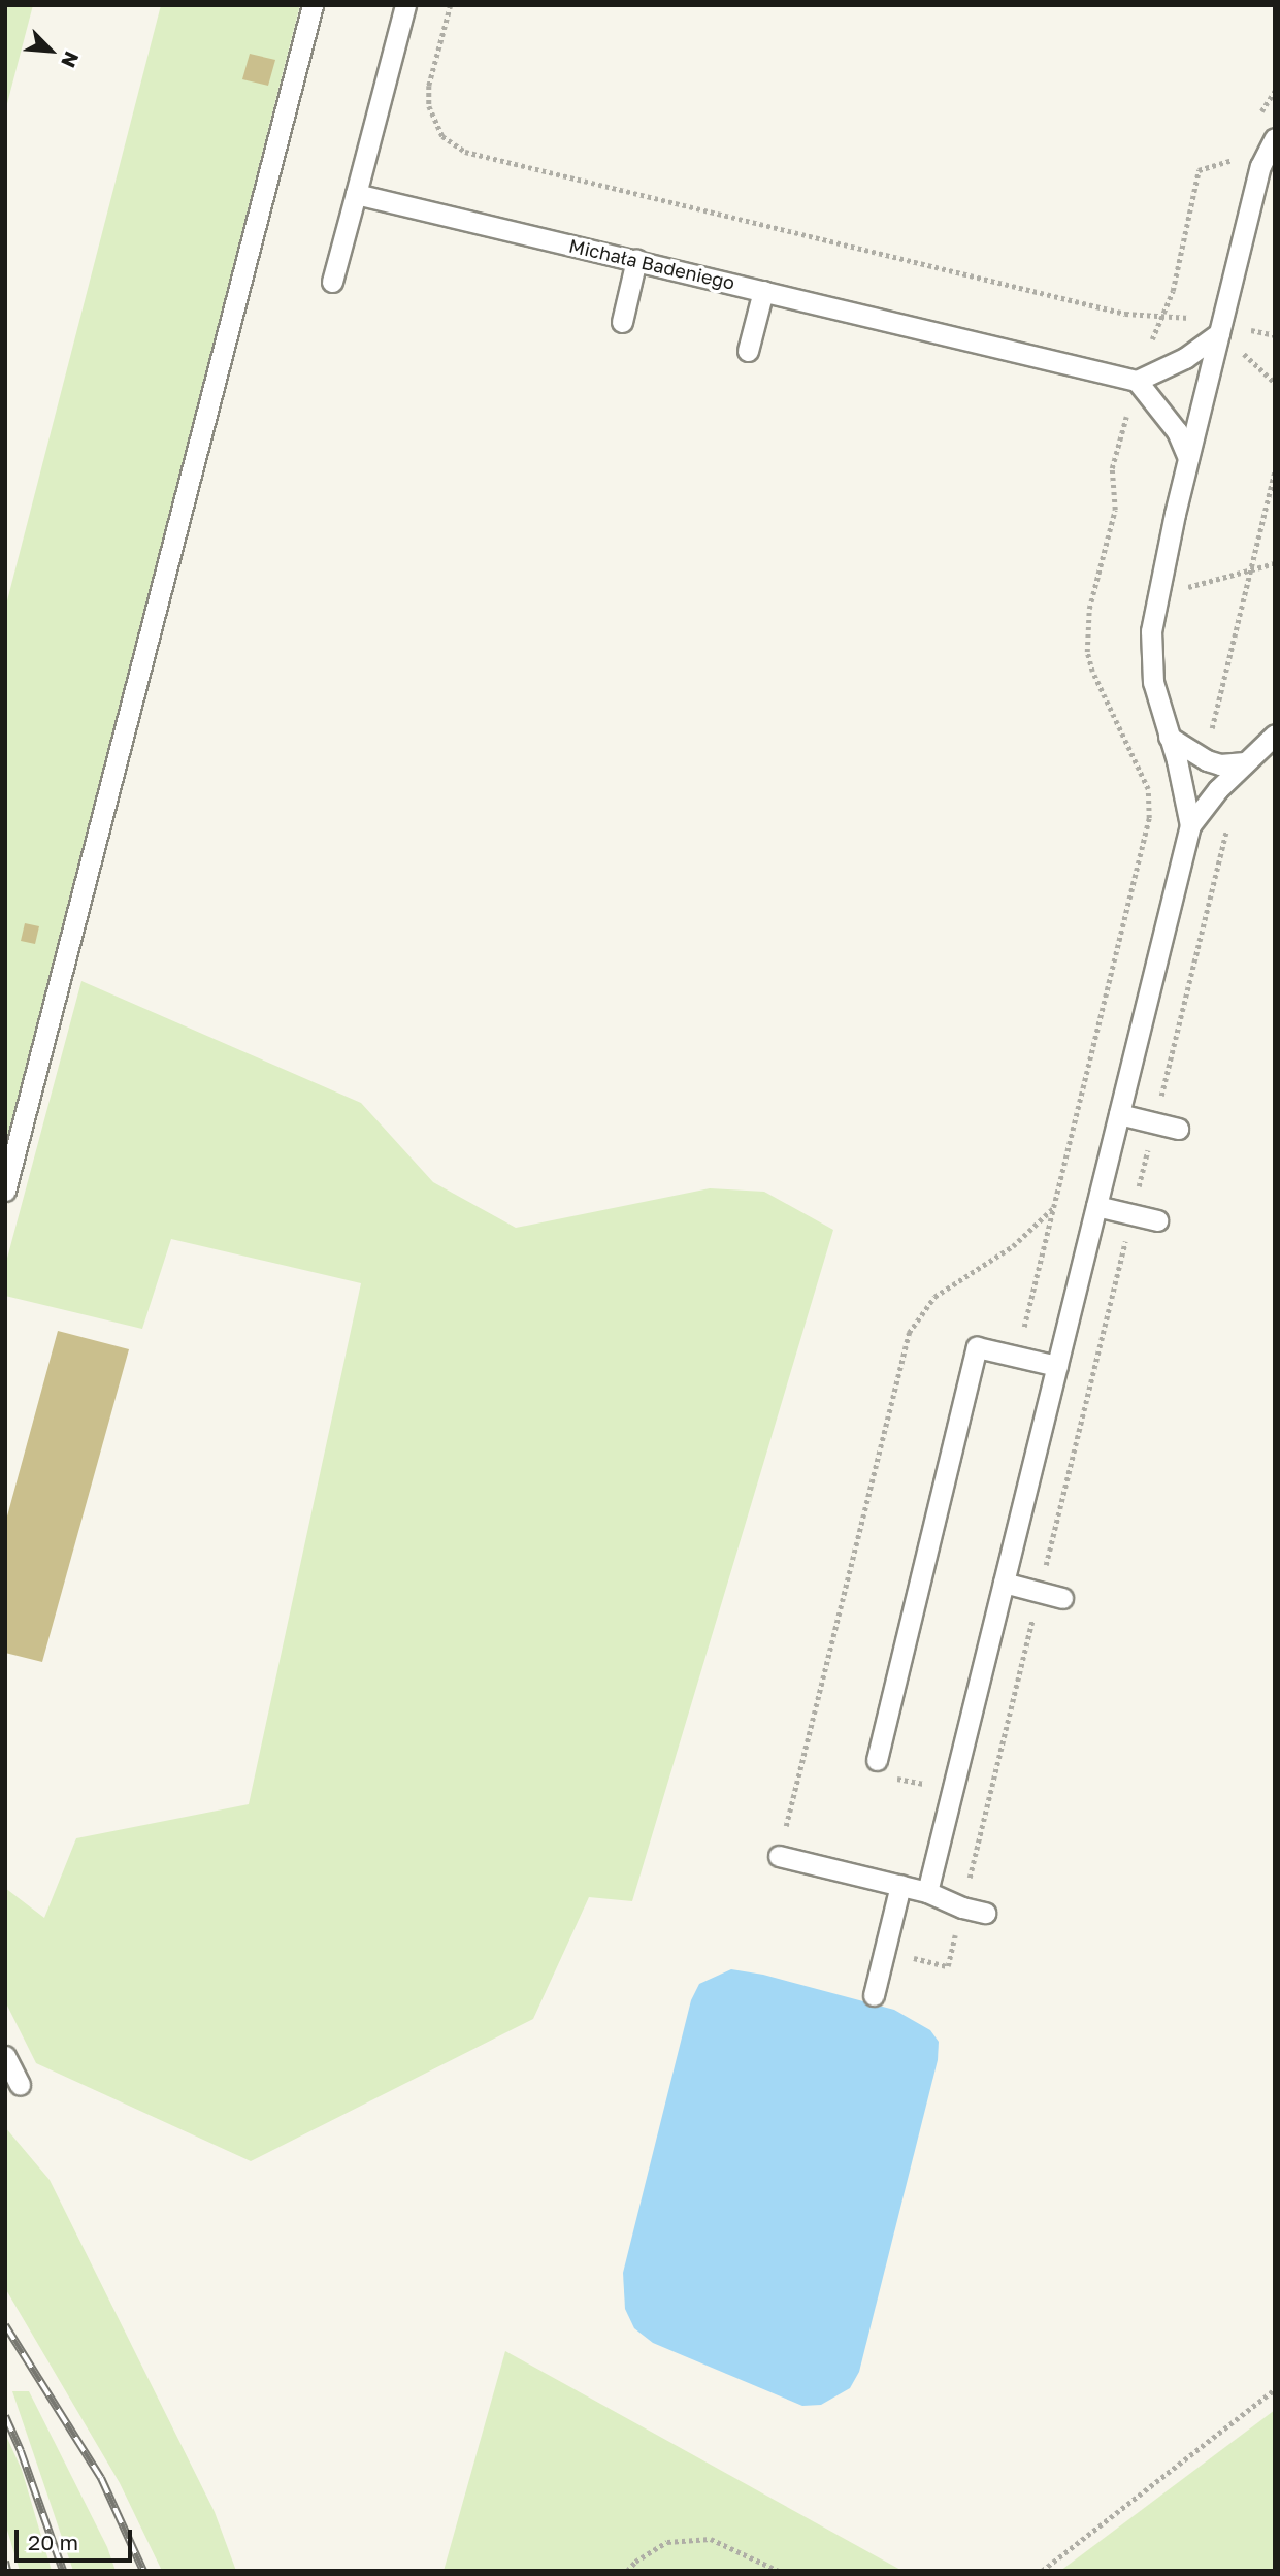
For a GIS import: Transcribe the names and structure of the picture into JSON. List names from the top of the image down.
{
  "streets": {
    "lane": ["Michała Badeniego"]
  },
  "scale_bar": "20 m",
  "north": "bottom right"
}
